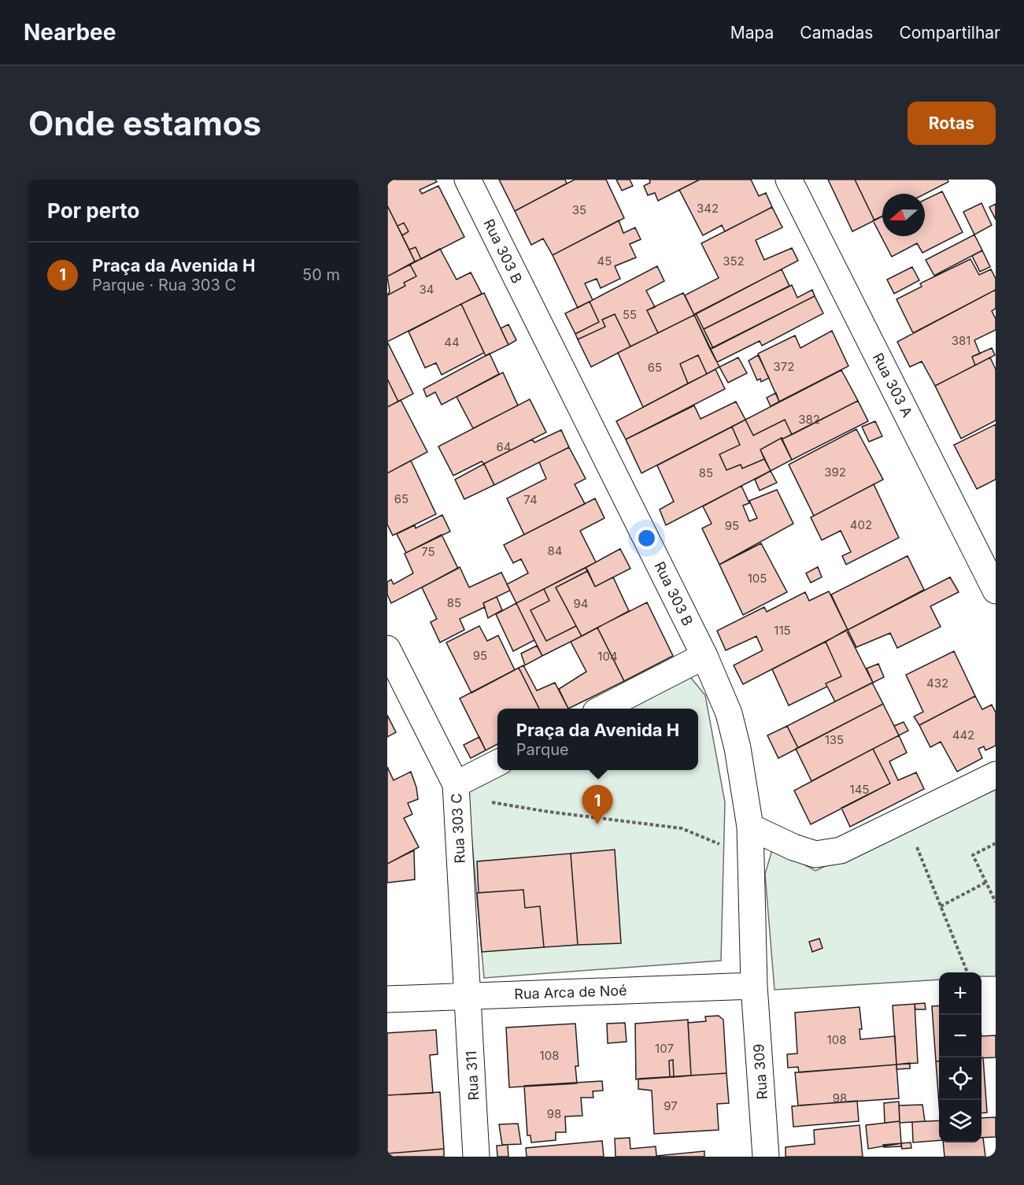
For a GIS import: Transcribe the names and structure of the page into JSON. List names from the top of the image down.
{
  "streets": {
    "street": [
      "Rua 303 B",
      "Rua 303 A",
      "Rua 303 C",
      "Rua Arca de Noé",
      "Rua 309",
      "Rua 311"
    ]
  },
  "crossings": [
    ["Rua 303 B", "Rua Arca de Noé"],
    ["Rua 303 B", "Rua 309"],
    ["Rua 303 C", "Rua Arca de Noé"],
    ["Rua 303 C", "Rua 311"],
    ["Rua Arca de Noé", "Rua 309"],
    ["Rua Arca de Noé", "Rua 311"]
  ],
  "house_numbers": [
    "342",
    "35",
    "45",
    "352",
    "34",
    "55",
    "381",
    "44",
    "372",
    "65",
    "382",
    "64",
    "392",
    "85",
    "65",
    "74",
    "402",
    "95",
    "84",
    "75",
    "105",
    "85",
    "94",
    "115",
    "95",
    "104",
    "432",
    "442",
    "135",
    "145",
    "108",
    "107",
    "108",
    "98",
    "97",
    "98"
  ],
  "north": "left",
  "page": {
    "header": "Nearbee",
    "nav": ["Mapa", "Camadas", "Compartilhar"],
    "buttons": "Rotas",
    "title": "Onde estamos",
    "heading": "Por perto",
    "list": [
      {
        "mark": "1",
        "name": "Praça da Avenida H",
        "note": "Parque · Rua 303 C",
        "value": "50 m"
      }
    ],
    "popup": ["Praça da Avenida H", "Parque"],
    "pins": "1",
    "map_buttons": ["+", "−"]
  }
}
